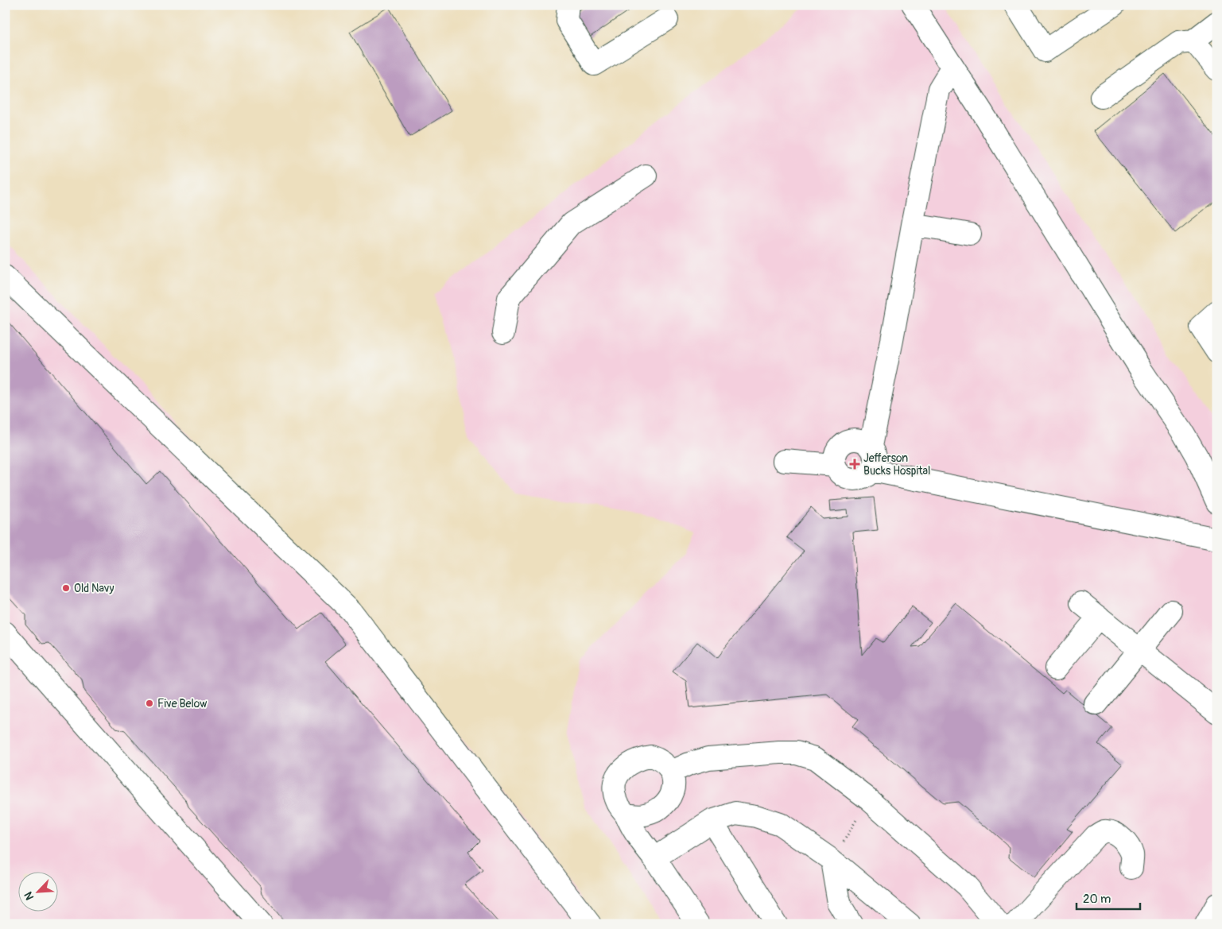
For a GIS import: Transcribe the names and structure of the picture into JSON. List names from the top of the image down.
{
  "places": {
    "health": ["Jefferson Bucks Hospital"],
    "other": ["Old Navy", "Five Below"]
  },
  "scale_bar": "20 m",
  "north": "bottom left"
}
